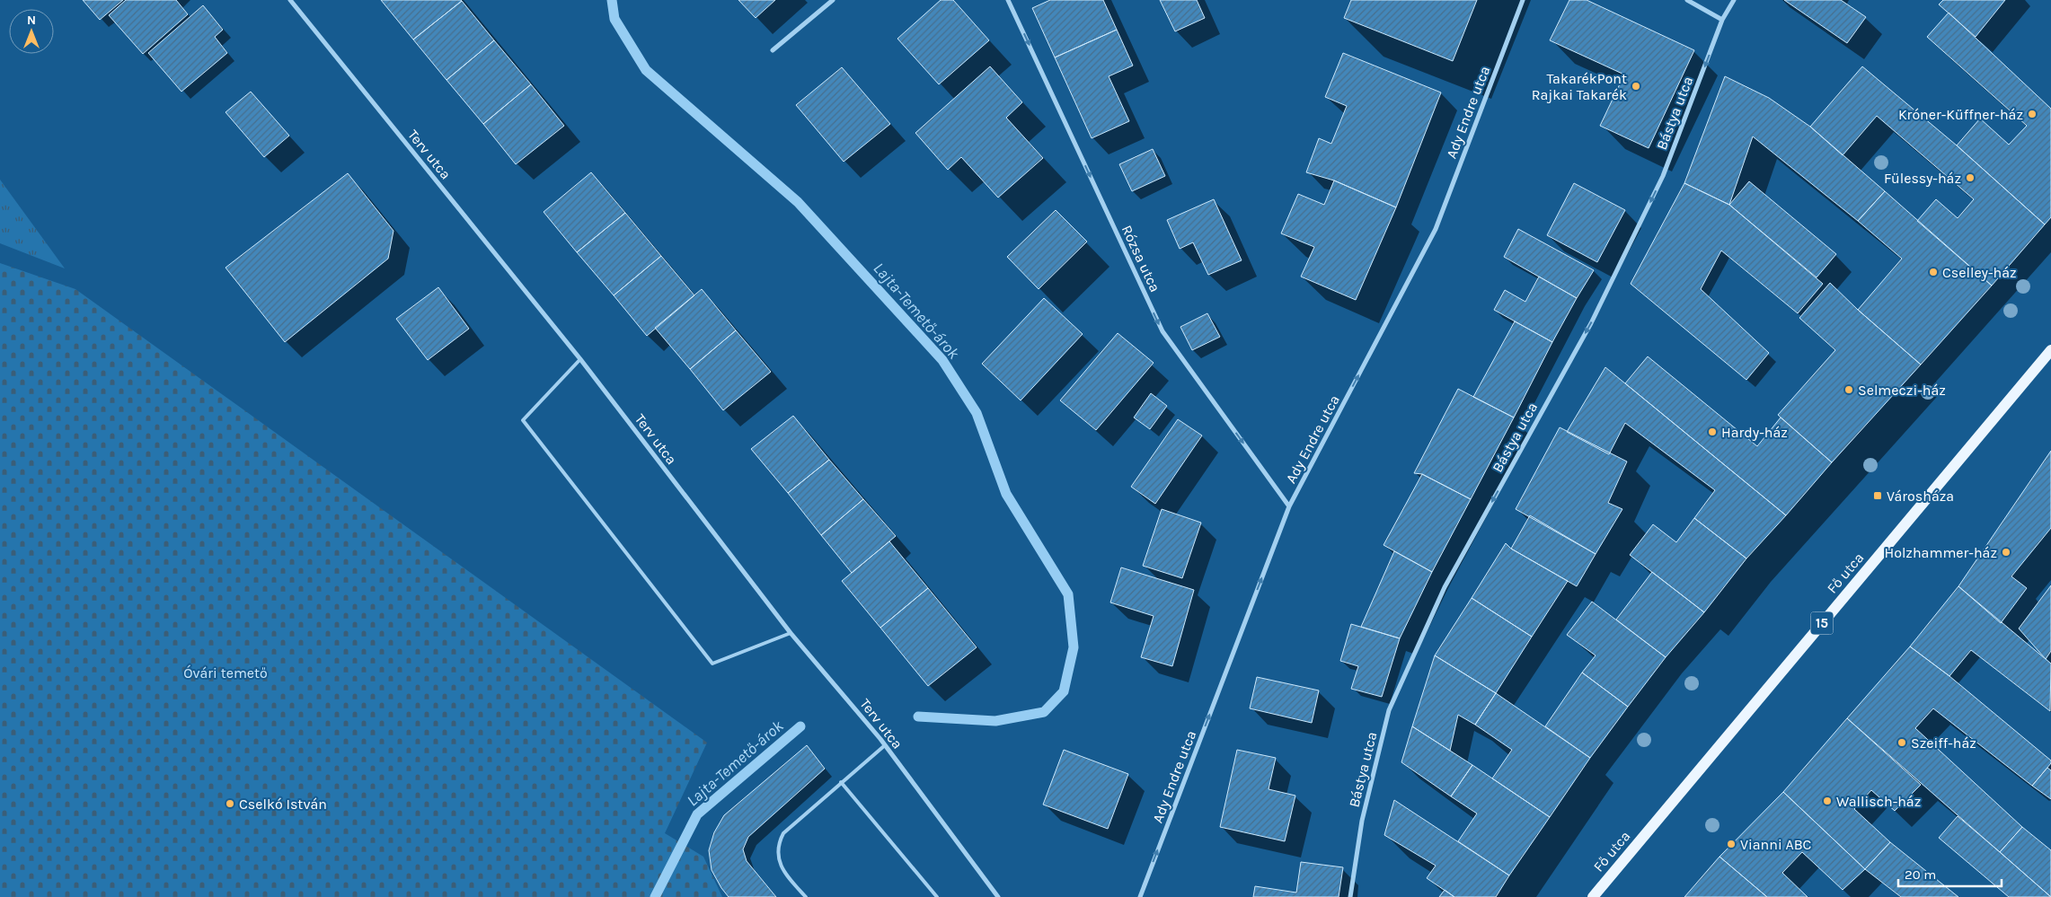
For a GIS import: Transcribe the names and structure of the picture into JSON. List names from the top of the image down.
{
  "streets": {
    "main road": ["Fő utca", "15"],
    "street": [
      "Ady Endre utca",
      "Bástya utca",
      "Terv utca",
      "Rózsa utca"
    ]
  },
  "crossings": [
    ["Ady Endre utca", "Rózsa utca"]
  ],
  "one_way": ["Ady Endre utca", "Bástya utca", "Rózsa utca"],
  "water": ["Lajta-Temető-árok"],
  "parks": ["Óvári temető"],
  "places": {
    "other": [
      "TakarékPont Rajkai Takarék",
      "Króner-Küffner-ház",
      "Fülessy-ház",
      "Cselley-ház",
      "Selmeczi-ház",
      "Hardy-ház",
      "Holzhammer-ház",
      "Szeiff-ház",
      "Wallisch-ház",
      "Cselkó István",
      "Vianni ABC"
    ],
    "transit": ["Városháza"]
  },
  "scale_bar": "20 m",
  "north": "top"
}
